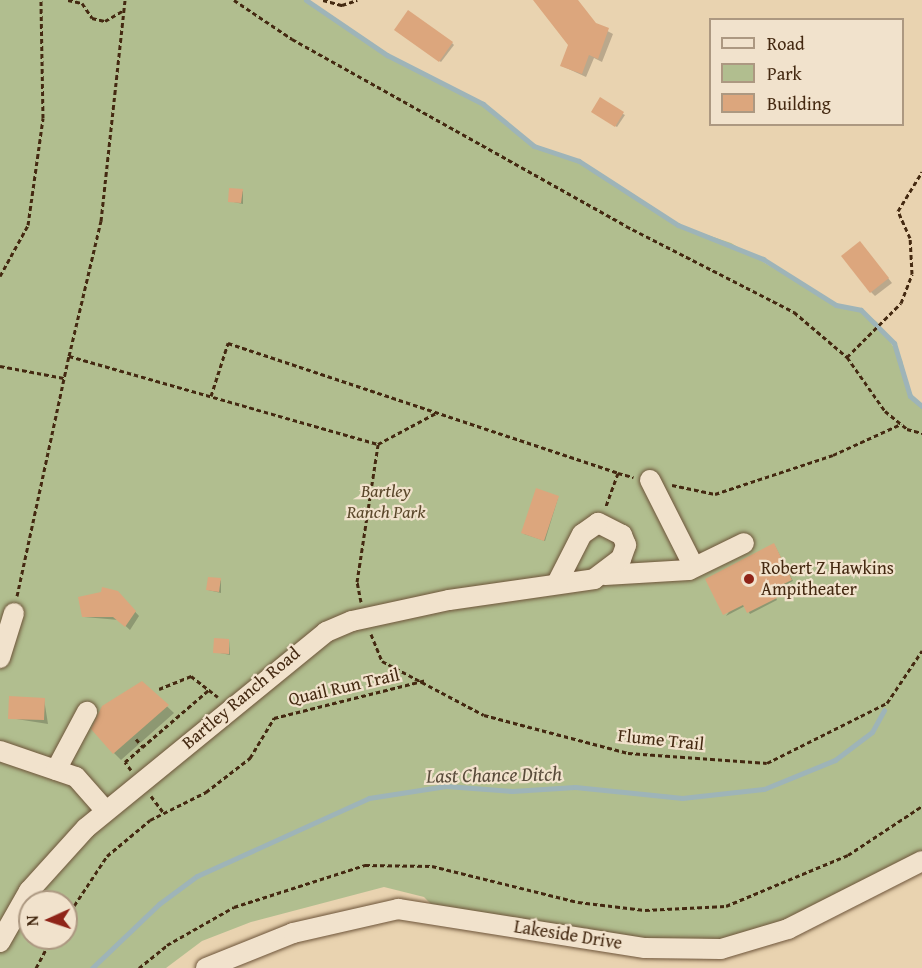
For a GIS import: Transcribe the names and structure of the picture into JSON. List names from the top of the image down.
{
  "streets": {
    "street": ["Bartley Ranch Road", "Lakeside Drive"],
    "path": ["Quail Run Trail", "Flume Trail"]
  },
  "crossings": [
    ["Quail Run Trail", "Flume Trail"],
    ["Bartley Ranch Road", "Flume Trail"]
  ],
  "water": ["Last Chance Ditch"],
  "parks": ["Bartley Ranch Park"],
  "places": ["Robert Z Hawkins Ampitheater"],
  "legend": ["Road", "Park", "Building"],
  "north": "left"
}
